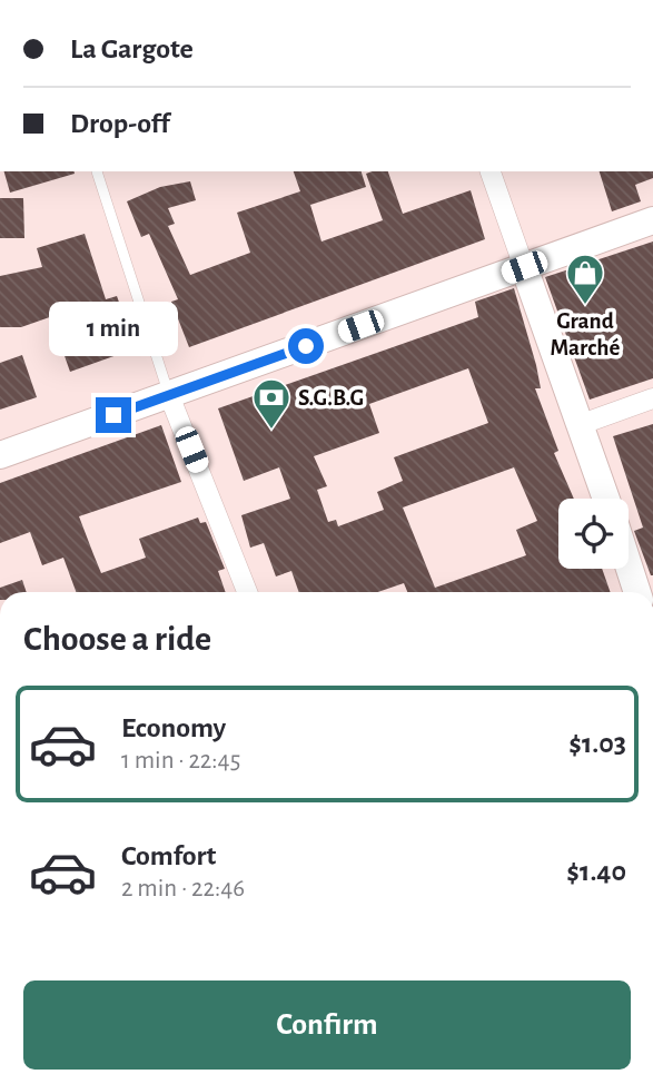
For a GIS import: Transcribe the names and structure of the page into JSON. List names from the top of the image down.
{
  "places": {
    "shop": ["Grand Marché"],
    "bank": ["S.G.B.G"]
  },
  "page": {
    "banner": ["La Gargote", "Drop-off"],
    "bubble": "1 min",
    "heading": "Choose a ride",
    "list": [
      {
        "name": "Economy",
        "note": "1 min · 22:45",
        "value": "$1.03"
      },
      {
        "name": "Comfort",
        "note": "2 min · 22:46",
        "value": "$1.40"
      }
    ],
    "buttons": "Confirm"
  }
}
